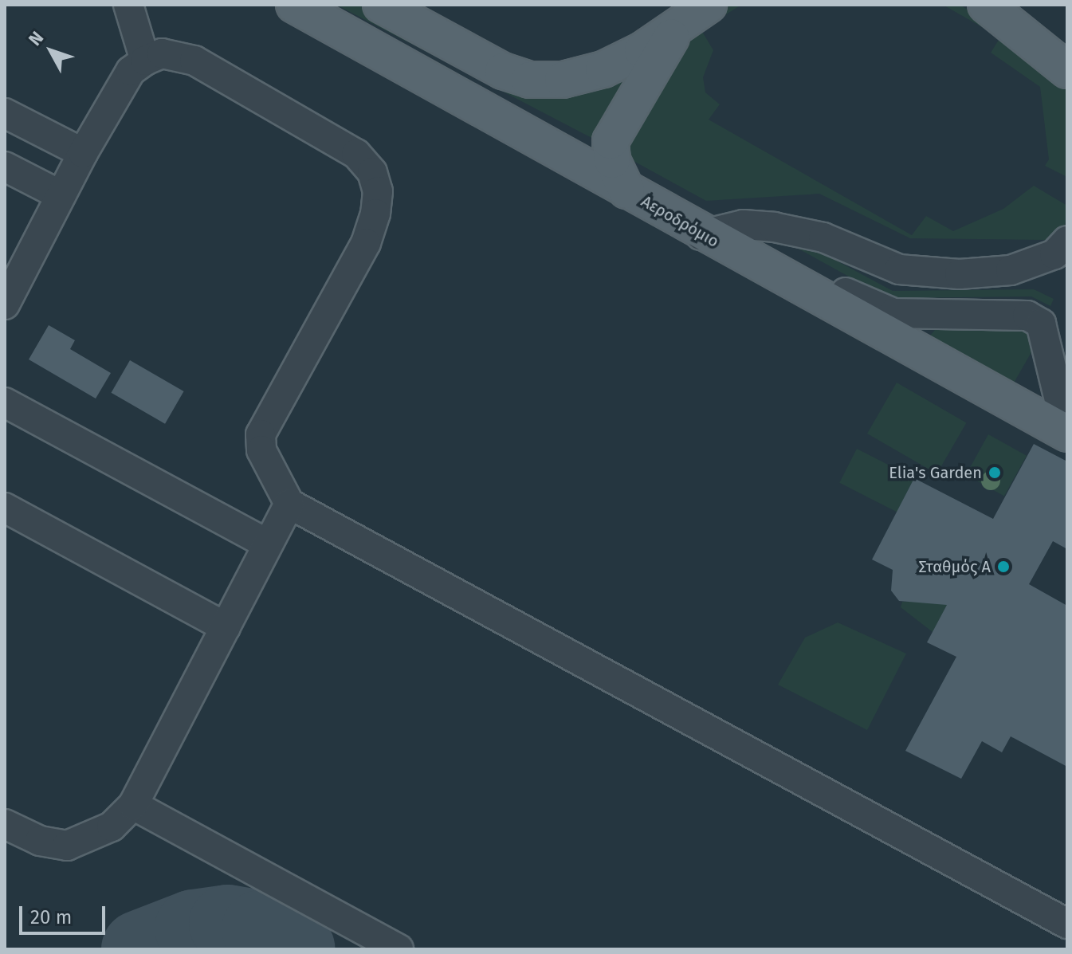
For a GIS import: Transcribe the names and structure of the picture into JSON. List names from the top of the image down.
{
  "streets": {
    "main road": ["Αεροδρόμιο"]
  },
  "places": ["Elia's Garden", "Σταθμός Α"],
  "scale_bar": "20 m",
  "north": "top left"
}
